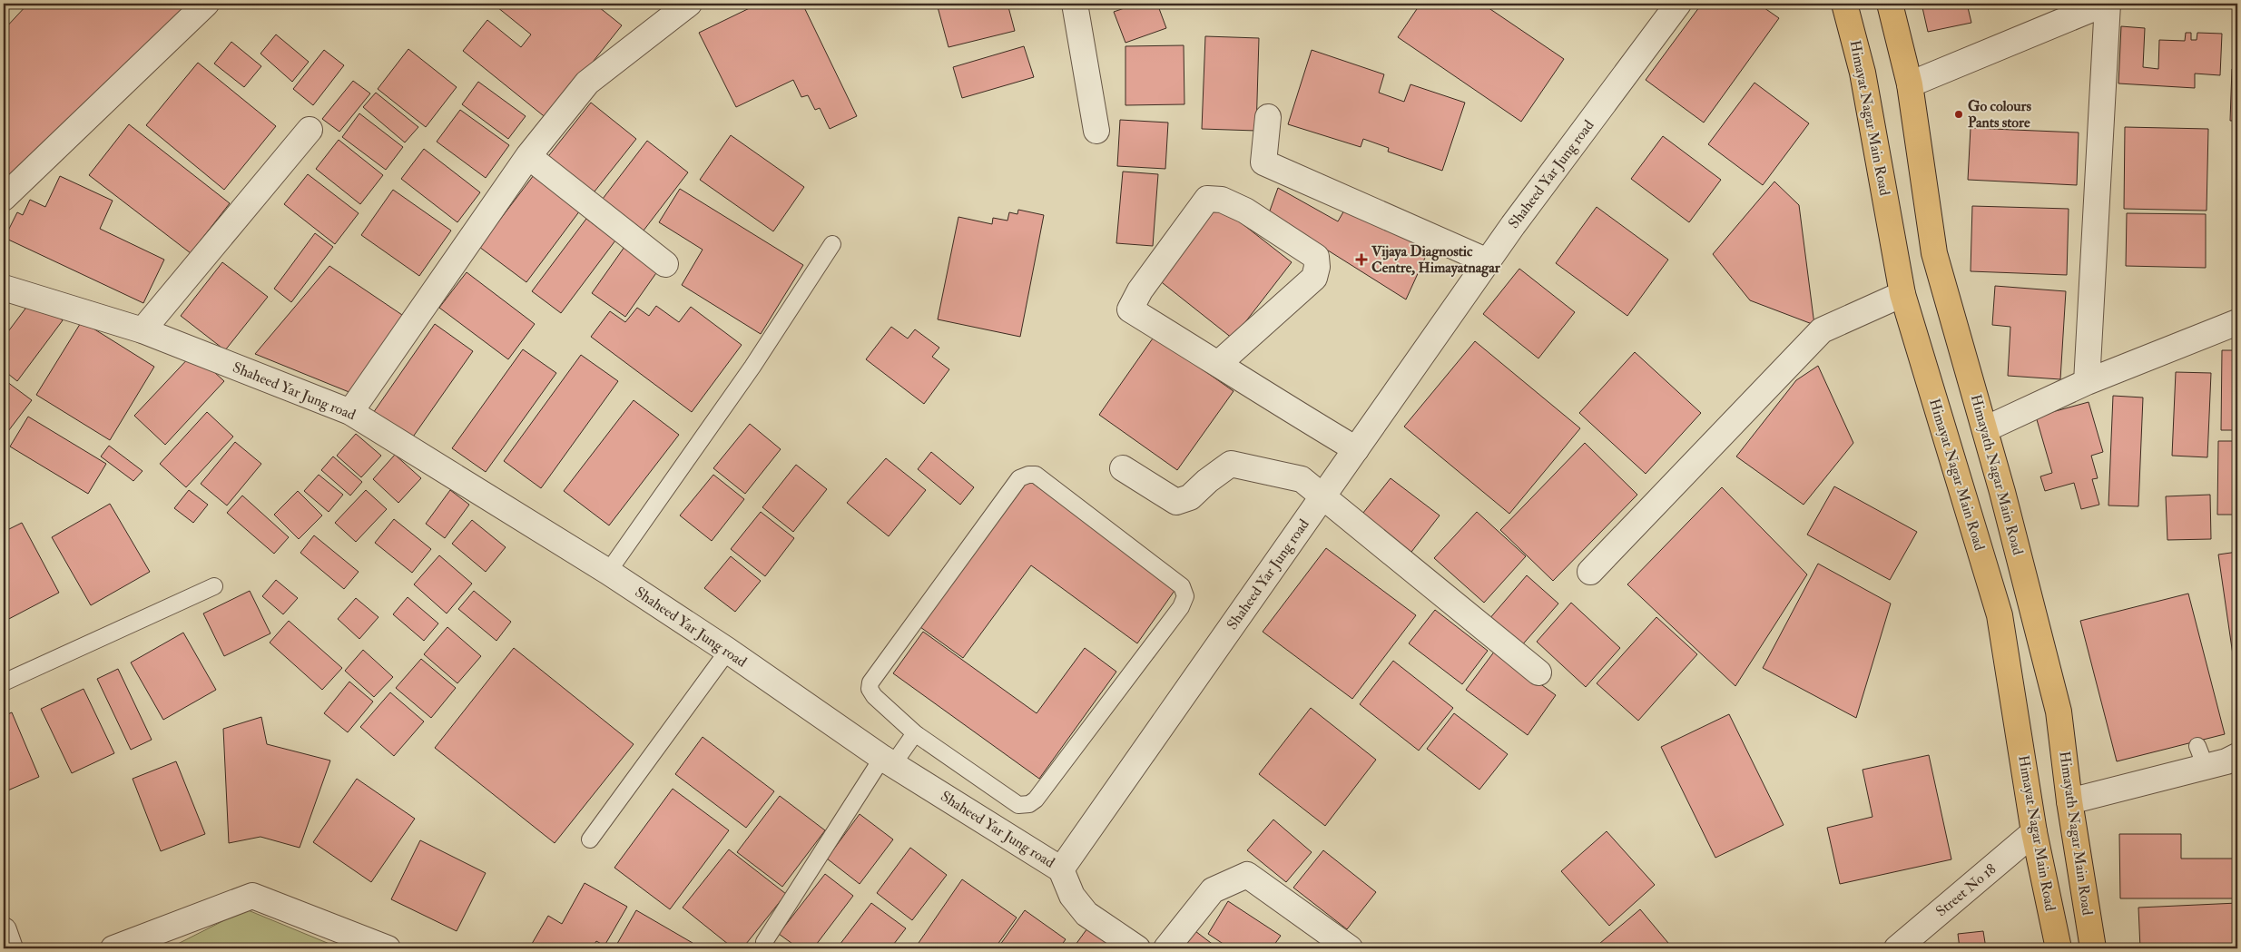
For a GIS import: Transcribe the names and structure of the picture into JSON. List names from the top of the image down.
{
  "streets": {
    "main road": ["Himayat Nagar Main Road", "Himayath Nagar Main Road"],
    "street": ["Shaheed Yar Jung road", "Street No 18"]
  },
  "crossings": [
    ["Himayat Nagar Main Road", "Street No 18"]
  ],
  "places": {
    "other": ["Go colours Pants store"],
    "health": ["Vijaya Diagnostic Centre, Himayatnagar"]
  }
}
